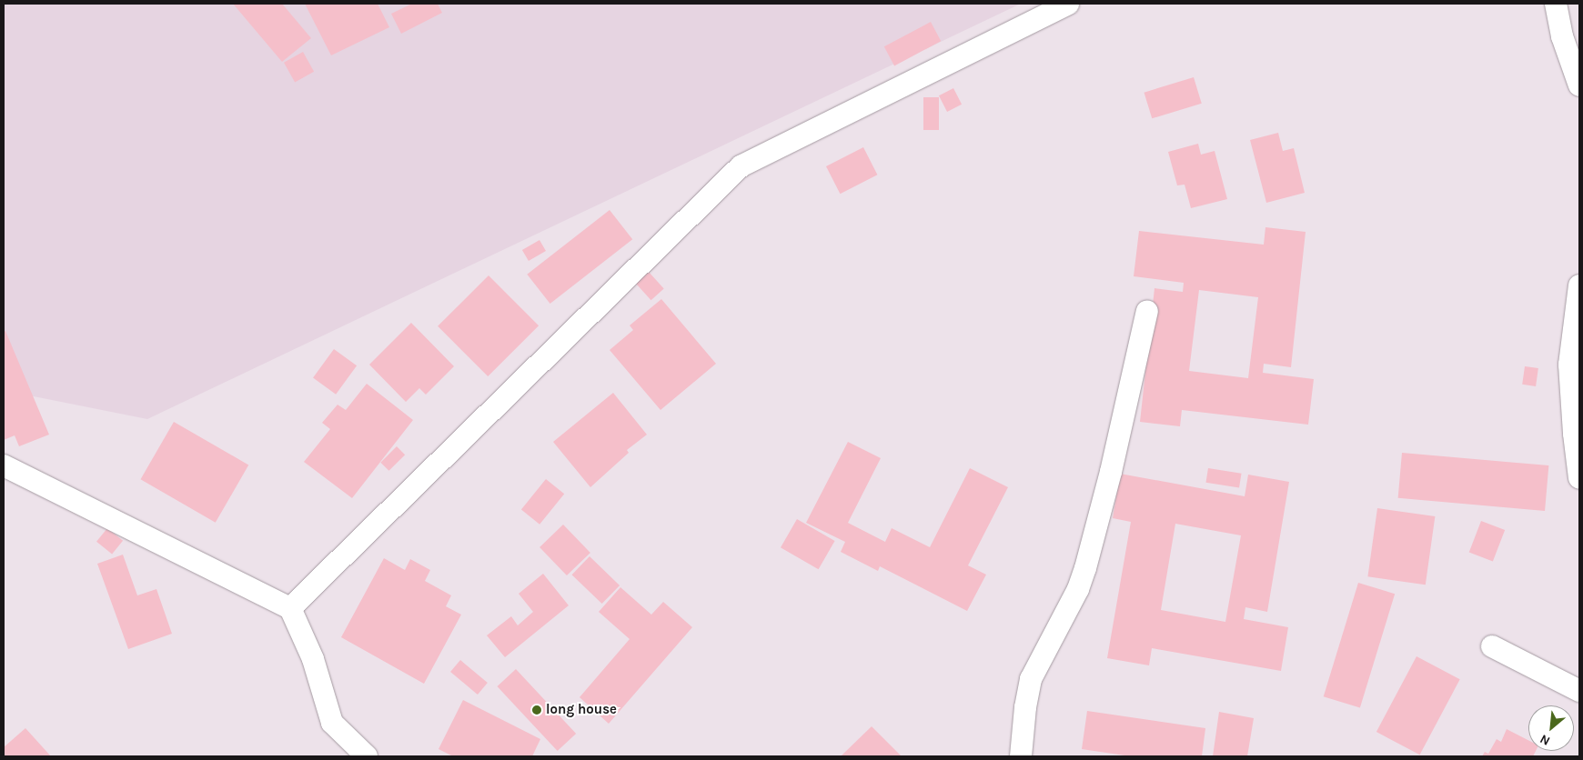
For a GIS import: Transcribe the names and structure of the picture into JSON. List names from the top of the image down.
{
  "places": ["long house"],
  "north": "bottom left"
}
